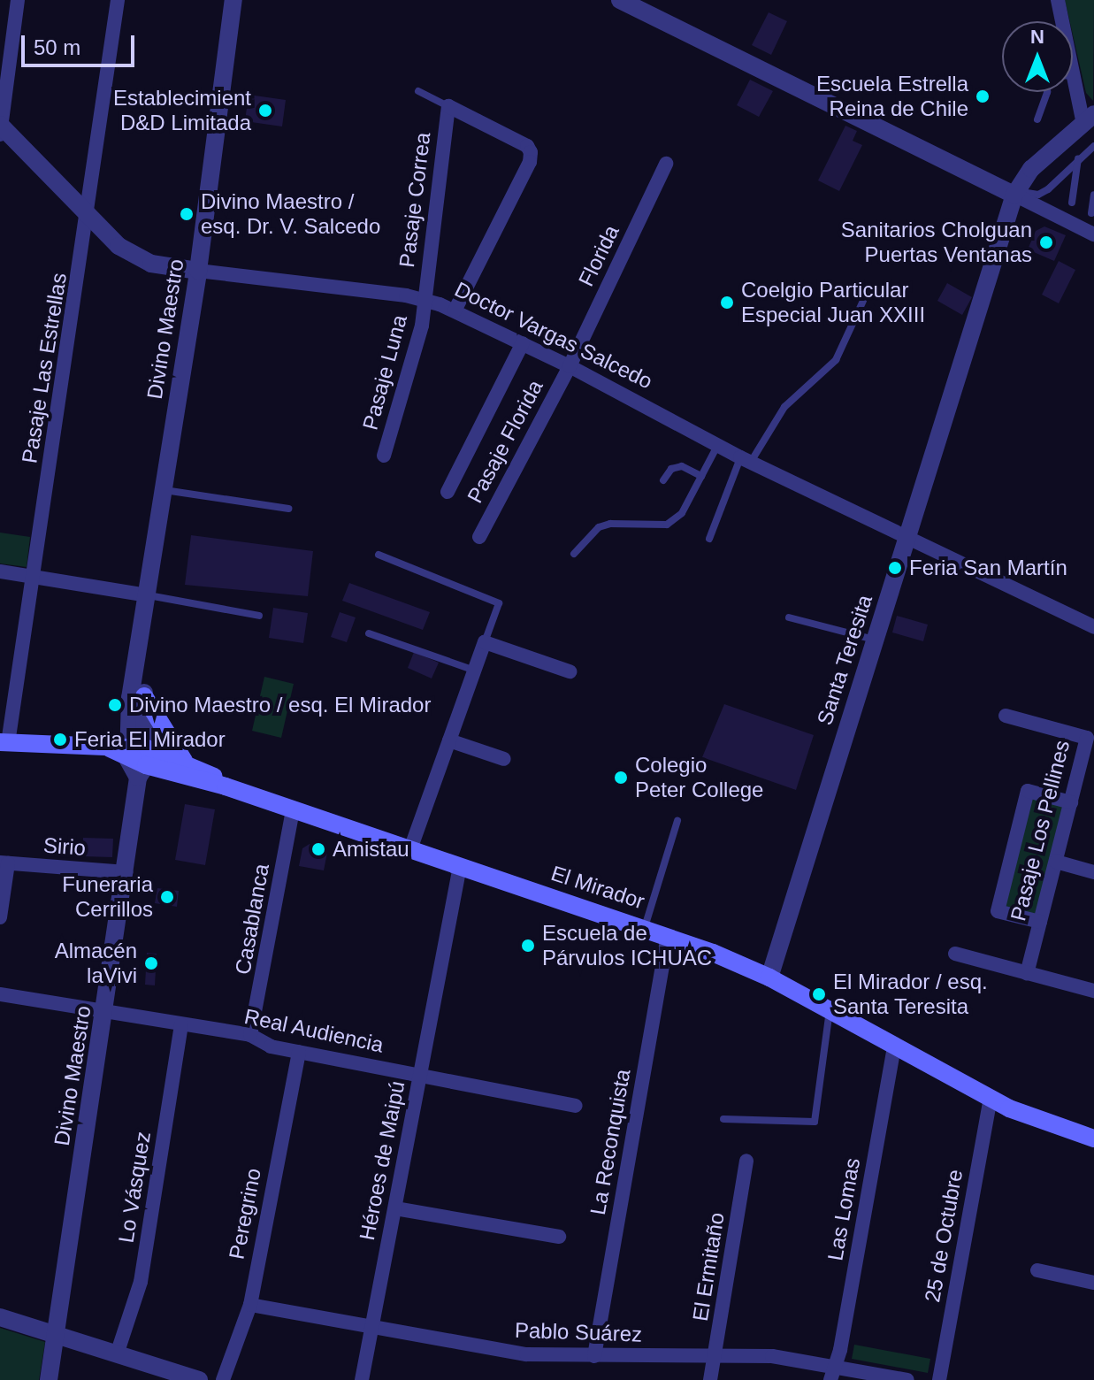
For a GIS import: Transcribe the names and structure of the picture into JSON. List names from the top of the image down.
{
  "streets": {
    "main road": ["El Mirador"],
    "street": [
      "Pasaje Correa",
      "Florida",
      "Divino Maestro",
      "Doctor Vargas Salcedo",
      "Pasaje Las Estrellas",
      "Pasaje Luna",
      "Pasaje Florida",
      "Santa Teresita",
      "Pasaje Los Pellines",
      "Sirio",
      "Casablanca",
      "Real Audiencia",
      "La Reconquista",
      "Héroes de Maipú",
      "Lo Vásquez",
      "Las Lomas",
      "Peregrino",
      "25 de Octubre",
      "El Ermitaño",
      "Pablo Suárez"
    ]
  },
  "crossings": [
    ["Pasaje Correa", "Doctor Vargas Salcedo"],
    ["Pasaje Correa", "Pasaje Luna"],
    ["Florida", "Doctor Vargas Salcedo"],
    ["Florida", "Pasaje Florida"],
    ["Divino Maestro", "Doctor Vargas Salcedo"],
    ["Divino Maestro", "Sirio"],
    ["Divino Maestro", "El Mirador"],
    ["Divino Maestro", "Real Audiencia"],
    ["Doctor Vargas Salcedo", "Pasaje Las Estrellas"],
    ["Doctor Vargas Salcedo", "Pasaje Luna"],
    ["Doctor Vargas Salcedo", "Pasaje Florida"],
    ["Doctor Vargas Salcedo", "Santa Teresita"],
    ["Pasaje Las Estrellas", "El Mirador"],
    ["Santa Teresita", "El Mirador"],
    ["El Mirador", "Casablanca"],
    ["El Mirador", "La Reconquista"],
    ["El Mirador", "Héroes de Maipú"],
    ["El Mirador", "Las Lomas"],
    ["El Mirador", "25 de Octubre"],
    ["Casablanca", "Real Audiencia"],
    ["Real Audiencia", "Héroes de Maipú"],
    ["Real Audiencia", "Lo Vásquez"],
    ["Real Audiencia", "Peregrino"],
    ["La Reconquista", "Pablo Suárez"],
    ["Héroes de Maipú", "Pablo Suárez"],
    ["Las Lomas", "Pablo Suárez"],
    ["Peregrino", "Pablo Suárez"],
    ["El Ermitaño", "Pablo Suárez"]
  ],
  "places": [
    "Escuela Estrella Reina de Chile",
    "Establecimient D&D Limitada",
    "Divino Maestro / esq. Dr. V. Salcedo",
    "Sanitarios Cholguan Puertas Ventanas",
    "Coelgio Particular Especial Juan XXIII",
    "Feria San Martín",
    "Divino Maestro / esq. El Mirador",
    "Feria El Mirador",
    "Colegio Peter College",
    "Amistau",
    "Funeraria Cerrillos",
    "Escuela de Párvulos ICHUAC",
    "Almacén laVivi",
    "El Mirador / esq. Santa Teresita"
  ],
  "scale_bar": "50 m",
  "north": "top"
}
